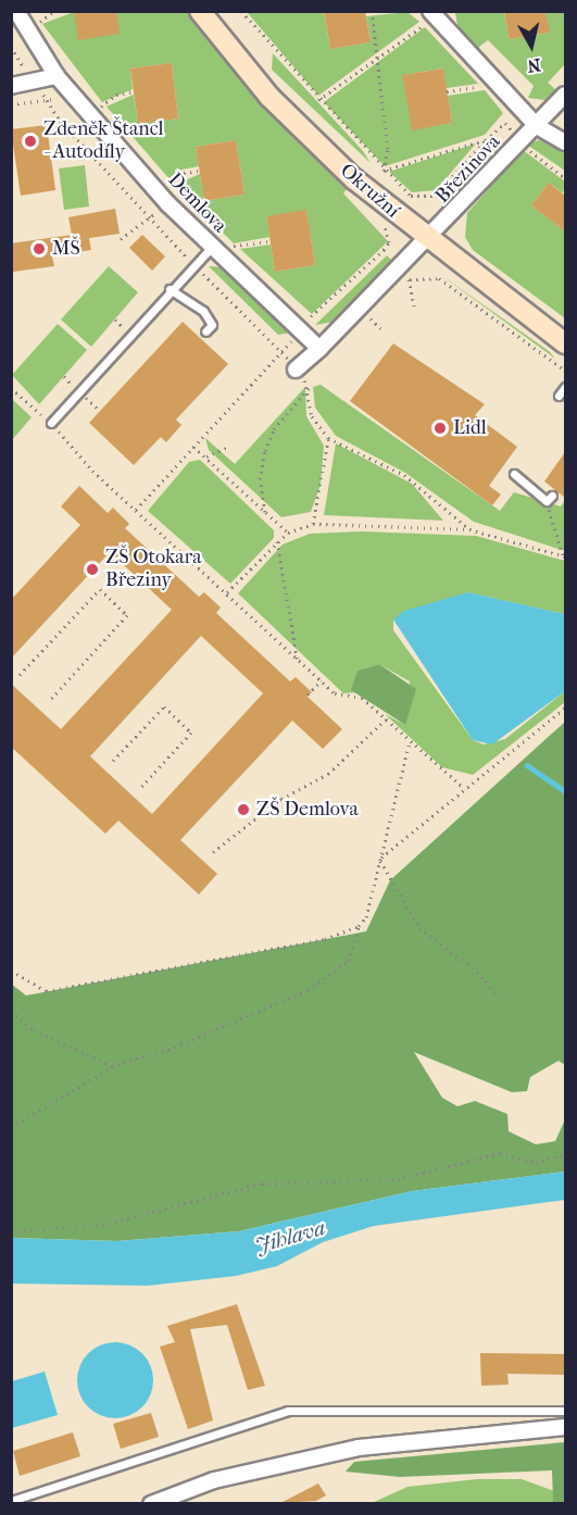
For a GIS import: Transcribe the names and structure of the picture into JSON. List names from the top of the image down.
{
  "streets": {
    "street": ["Březinova", "Okružní", "Demlova"]
  },
  "crossings": [
    ["Březinova", "Okružní"]
  ],
  "water": ["Jihlava"],
  "places": [
    "Zdeněk Štancl - Autodíly",
    "MŠ",
    "Lidl",
    "ZŠ Otokara Březiny",
    "ZŠ Demlova"
  ],
  "north": "bottom"
}
